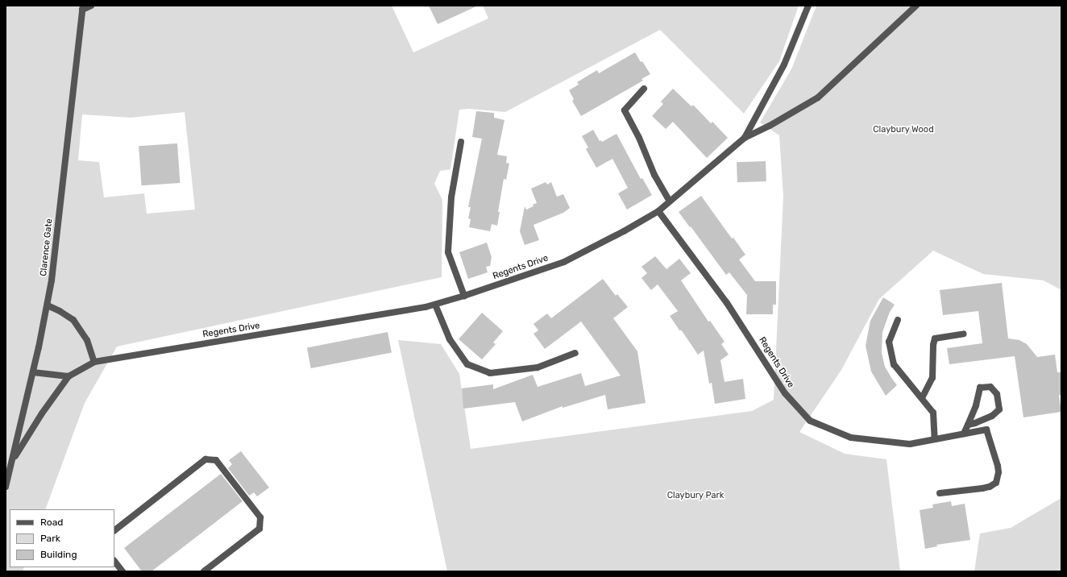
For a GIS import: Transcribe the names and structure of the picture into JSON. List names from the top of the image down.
{
  "streets": {
    "street": ["Clarence Gate", "Regents Drive"]
  },
  "parks": ["Claybury Wood", "Claybury Park"],
  "legend": ["Road", "Park", "Building"]
}
